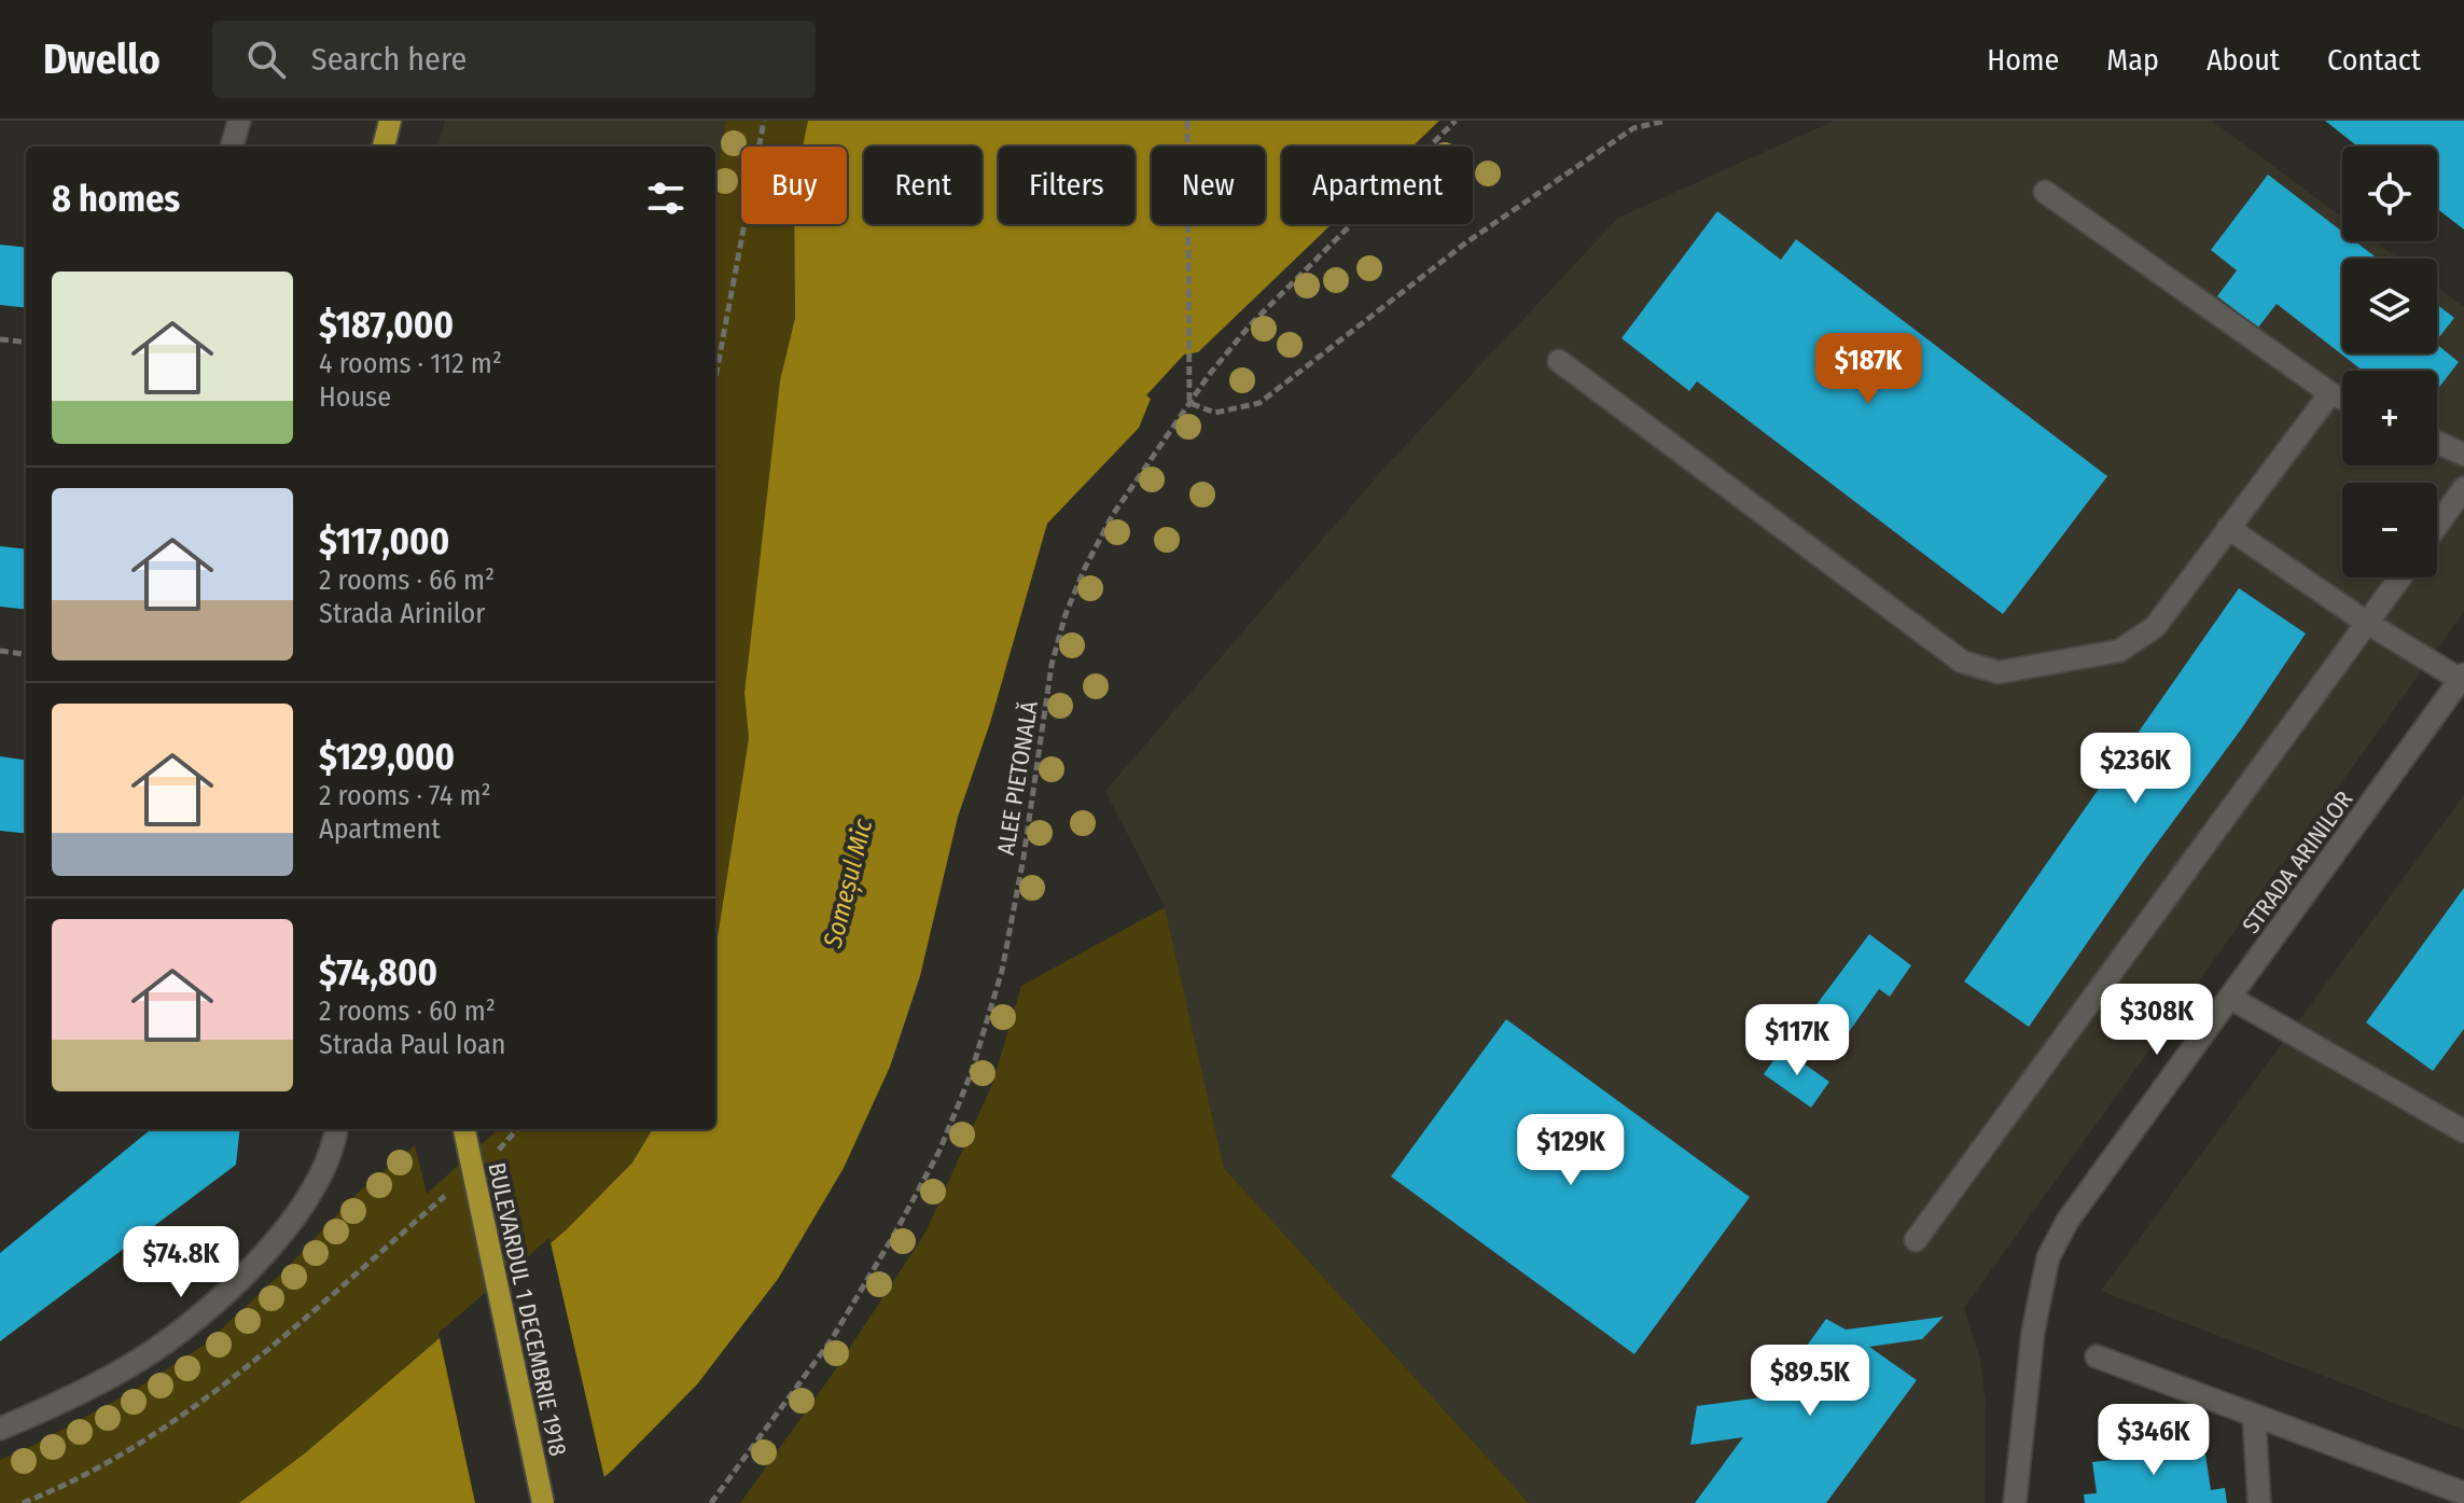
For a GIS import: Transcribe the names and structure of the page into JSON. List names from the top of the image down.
{
  "streets": {
    "main road": ["BULEVARDUL 1 DECEMBRIE 1918"],
    "street": ["STRADA ARINILOR"],
    "path": ["ALEE PIETONALĂ"]
  },
  "water": ["Someșul Mic"],
  "page": {
    "header": "Dwello",
    "search": "Search here",
    "nav": [
      "Home",
      "Map",
      "About",
      "Contact"
    ],
    "map_buttons": ["+", "−"],
    "chip": [
      "Buy",
      "Rent",
      "Filters",
      "New",
      "Apartment"
    ],
    "heading": "8 homes",
    "list": [
      {
        "name": "$187,000",
        "note": "4 rooms · 112 m² · House"
      },
      {
        "name": "$117,000",
        "note": "2 rooms · 66 m² · Strada Arinilor"
      },
      {
        "name": "$129,000",
        "note": "2 rooms · 74 m² · Apartment"
      },
      {
        "name": "$74,800",
        "note": "2 rooms · 60 m² · Strada Paul Ioan"
      }
    ],
    "price": [
      "$187K",
      "$236K",
      "$308K",
      "$117K",
      "$129K",
      "$74.8K",
      "$89.5K",
      "$346K"
    ]
  }
}
